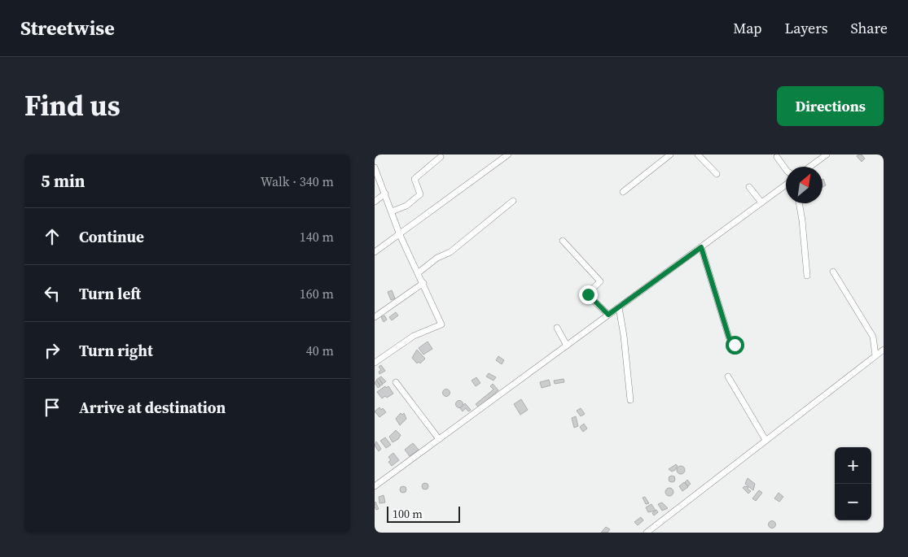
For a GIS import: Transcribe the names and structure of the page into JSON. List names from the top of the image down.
{
  "scale_bar": "100 m",
  "north": "top right",
  "page": {
    "header": "Streetwise",
    "nav": ["Map", "Layers", "Share"],
    "title": "Find us",
    "buttons": "Directions",
    "heading": ["5 min", "Walk · 340 m"],
    "list": [
      ["Continue", "140 m"],
      ["Turn left", "160 m"],
      ["Turn right", "40 m"],
      "Arrive at destination"
    ],
    "map_buttons": ["+", "−"],
    "scale": "100 m"
  }
}
